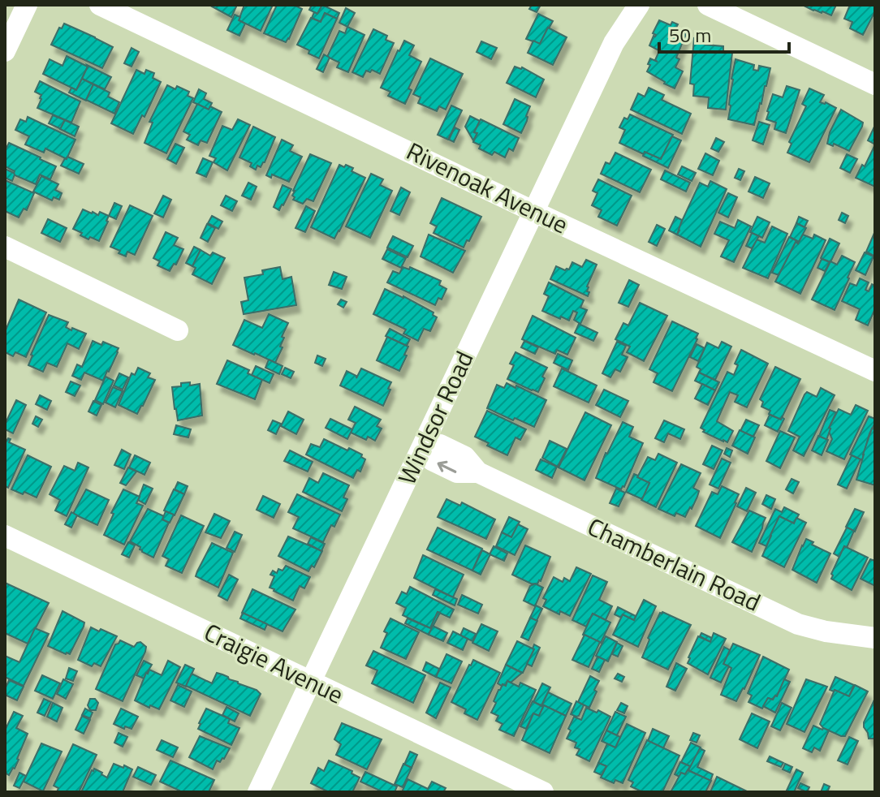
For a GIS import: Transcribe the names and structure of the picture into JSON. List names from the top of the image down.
{
  "streets": {
    "street": [
      "Rivenoak Avenue",
      "Windsor Road",
      "Chamberlain Road",
      "Craigie Avenue"
    ]
  },
  "crossings": [
    ["Rivenoak Avenue", "Windsor Road"],
    ["Windsor Road", "Chamberlain Road"],
    ["Windsor Road", "Craigie Avenue"]
  ],
  "scale_bar": "50 m"
}
